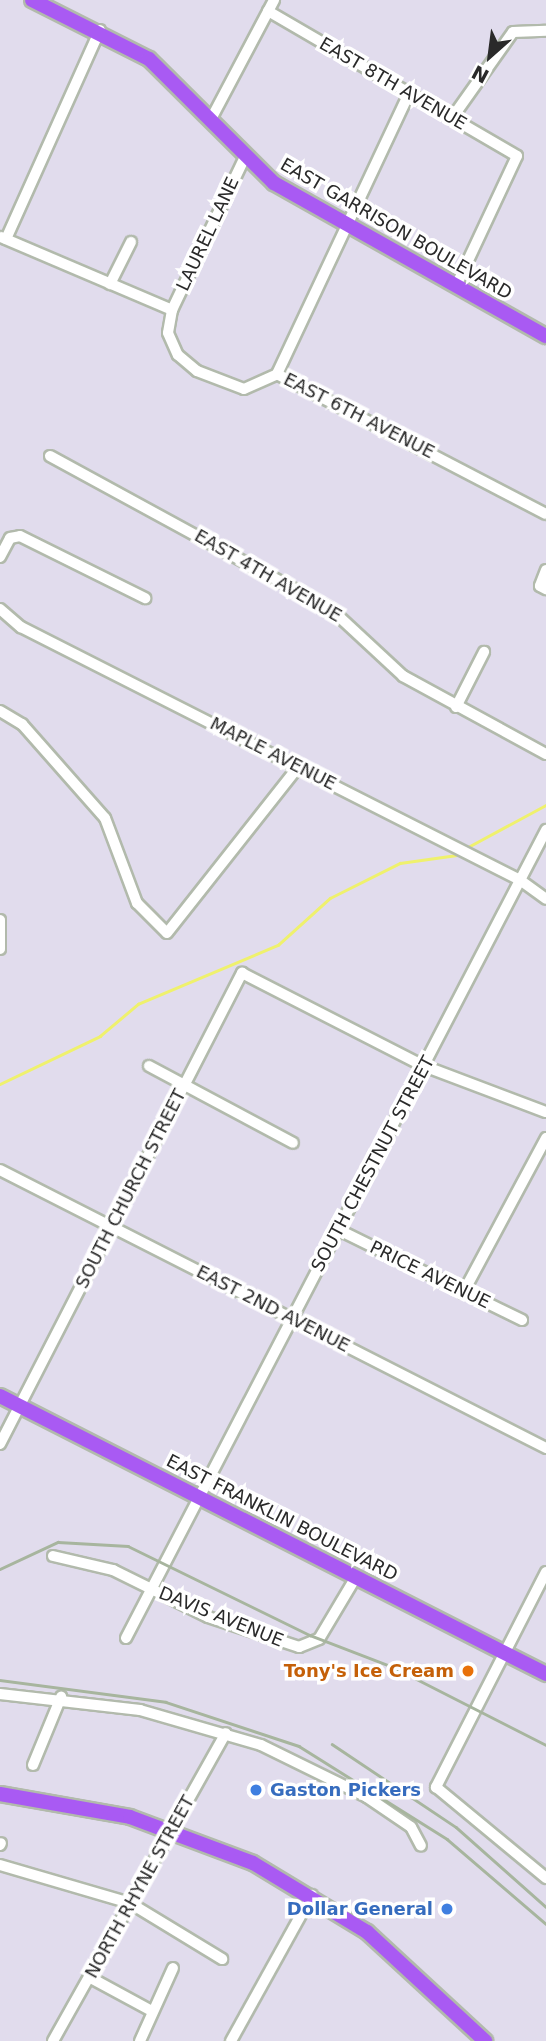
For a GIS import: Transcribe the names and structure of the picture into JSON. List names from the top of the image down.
{
  "streets": {
    "main road": ["EAST GARRISON BOULEVARD", "EAST FRANKLIN BOULEVARD"],
    "street": [
      "EAST 8TH AVENUE",
      "LAUREL LANE",
      "EAST 6TH AVENUE",
      "EAST 4TH AVENUE",
      "MAPLE AVENUE",
      "SOUTH CHESTNUT STREET",
      "SOUTH CHURCH STREET",
      "PRICE AVENUE",
      "EAST 2ND AVENUE",
      "DAVIS AVENUE",
      "NORTH RHYNE STREET"
    ]
  },
  "crossings": [
    ["EAST 8TH AVENUE", "EAST GARRISON BOULEVARD"],
    ["EAST GARRISON BOULEVARD", "LAUREL LANE"],
    ["LAUREL LANE", "EAST 6TH AVENUE"],
    ["MAPLE AVENUE", "SOUTH CHESTNUT STREET"],
    ["SOUTH CHESTNUT STREET", "SOUTH CHURCH STREET"],
    ["SOUTH CHESTNUT STREET", "PRICE AVENUE"],
    ["SOUTH CHESTNUT STREET", "EAST 2ND AVENUE"],
    ["SOUTH CHESTNUT STREET", "EAST FRANKLIN BOULEVARD"],
    ["SOUTH CHESTNUT STREET", "DAVIS AVENUE"],
    ["SOUTH CHURCH STREET", "EAST 2ND AVENUE"],
    ["SOUTH CHURCH STREET", "EAST FRANKLIN BOULEVARD"],
    ["EAST FRANKLIN BOULEVARD", "DAVIS AVENUE"]
  ],
  "places": ["Tony's Ice Cream", "Gaston Pickers", "Dollar General"],
  "north": "bottom left"
}
